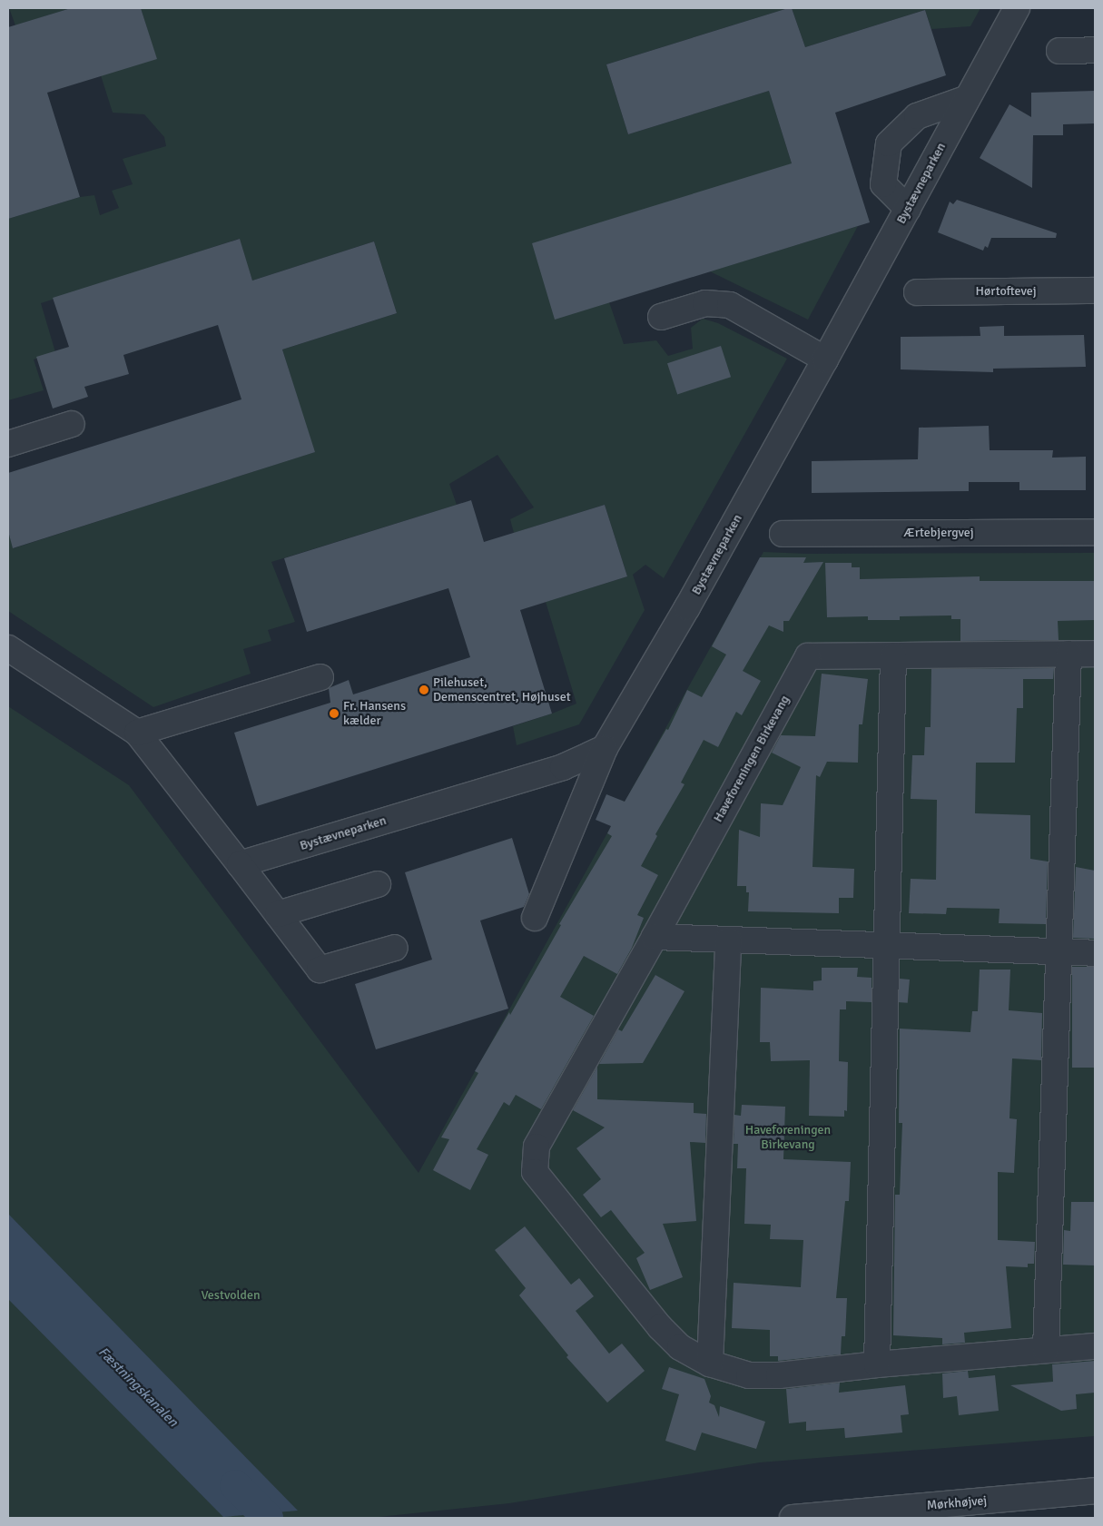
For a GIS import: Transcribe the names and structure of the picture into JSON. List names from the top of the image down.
{
  "streets": {
    "street": [
      "Bystævneparken",
      "Hørtoftevej",
      "Ærtebjergvej",
      "Haveforeningen Birkevang",
      "Mørkhøjvej"
    ]
  },
  "water": ["Fæstningskanalen"],
  "parks": ["Haveforeningen Birkevang", "Vestvolden"],
  "places": ["Pilehuset, Demenscentret, Højhuset", "Fr. Hansens kælder"]
}
